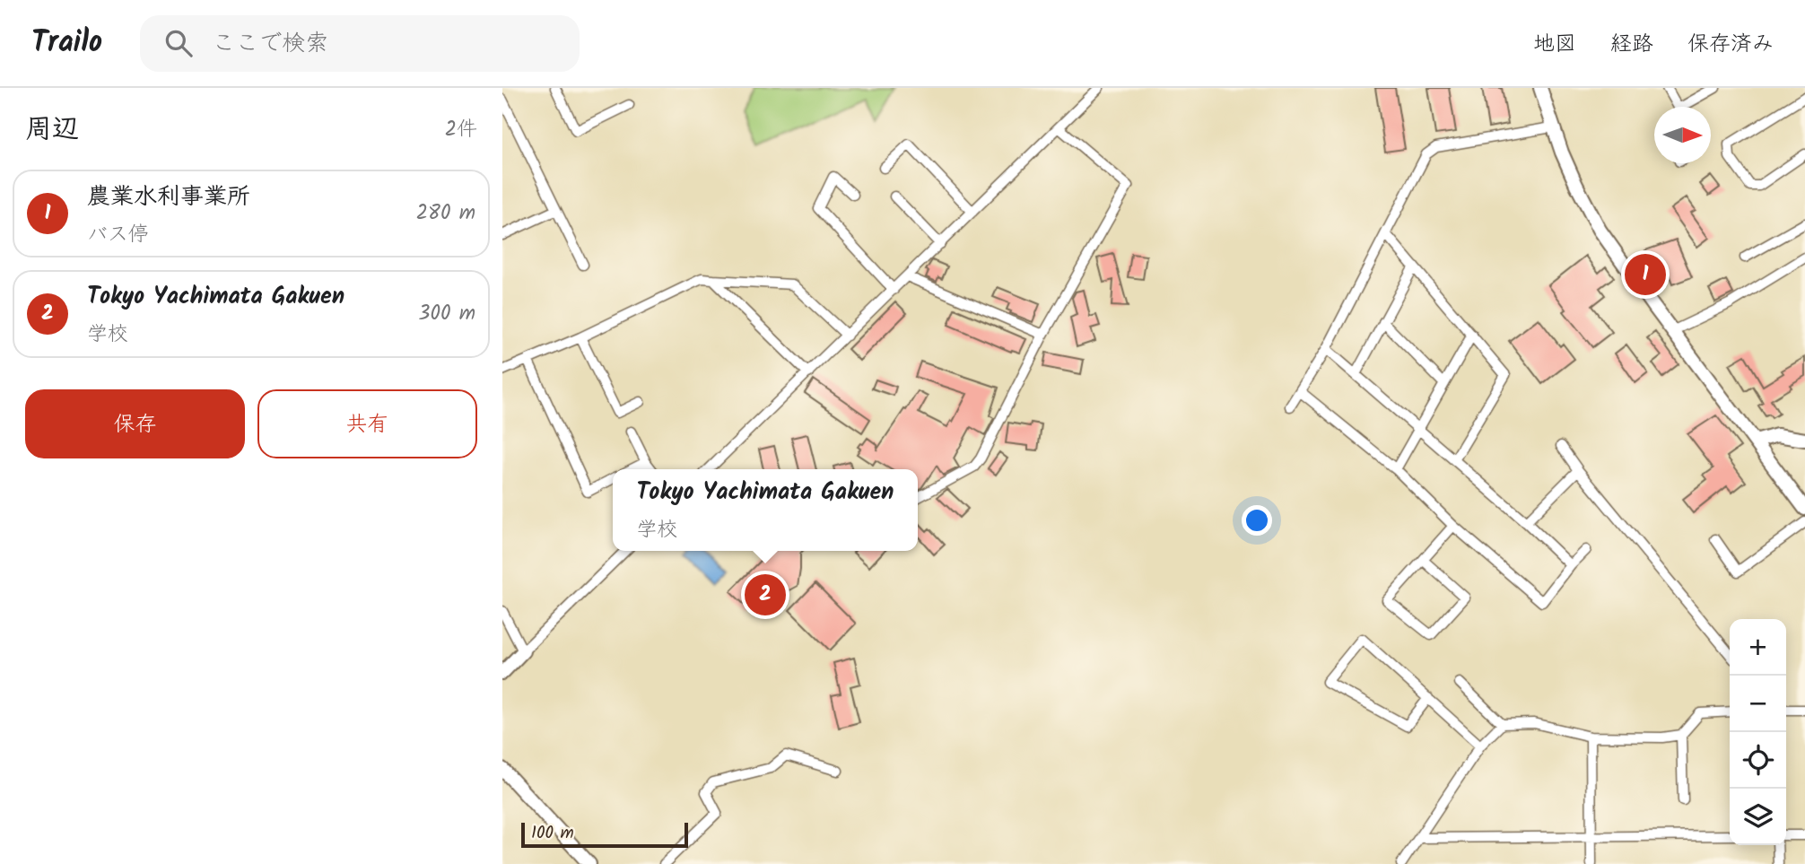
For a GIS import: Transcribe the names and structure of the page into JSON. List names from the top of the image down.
{
  "scale_bar": "100 m",
  "north": "right",
  "page": {
    "header": "Trailo",
    "search": "ここで検索",
    "nav": ["地図", "経路", "保存済み"],
    "heading": ["周辺", "2件"],
    "list": [
      {
        "mark": "1",
        "name": "農業水利事業所",
        "note": "バス停",
        "value": "280 m"
      },
      {
        "mark": "2",
        "name": "Tokyo Yachimata Gakuen",
        "note": "学校",
        "value": "300 m"
      }
    ],
    "pins": ["1", "2"],
    "buttons": ["保存", "共有"],
    "popup": ["Tokyo Yachimata Gakuen", "学校"],
    "map_buttons": ["+", "−"],
    "scale": "100 m"
  }
}
